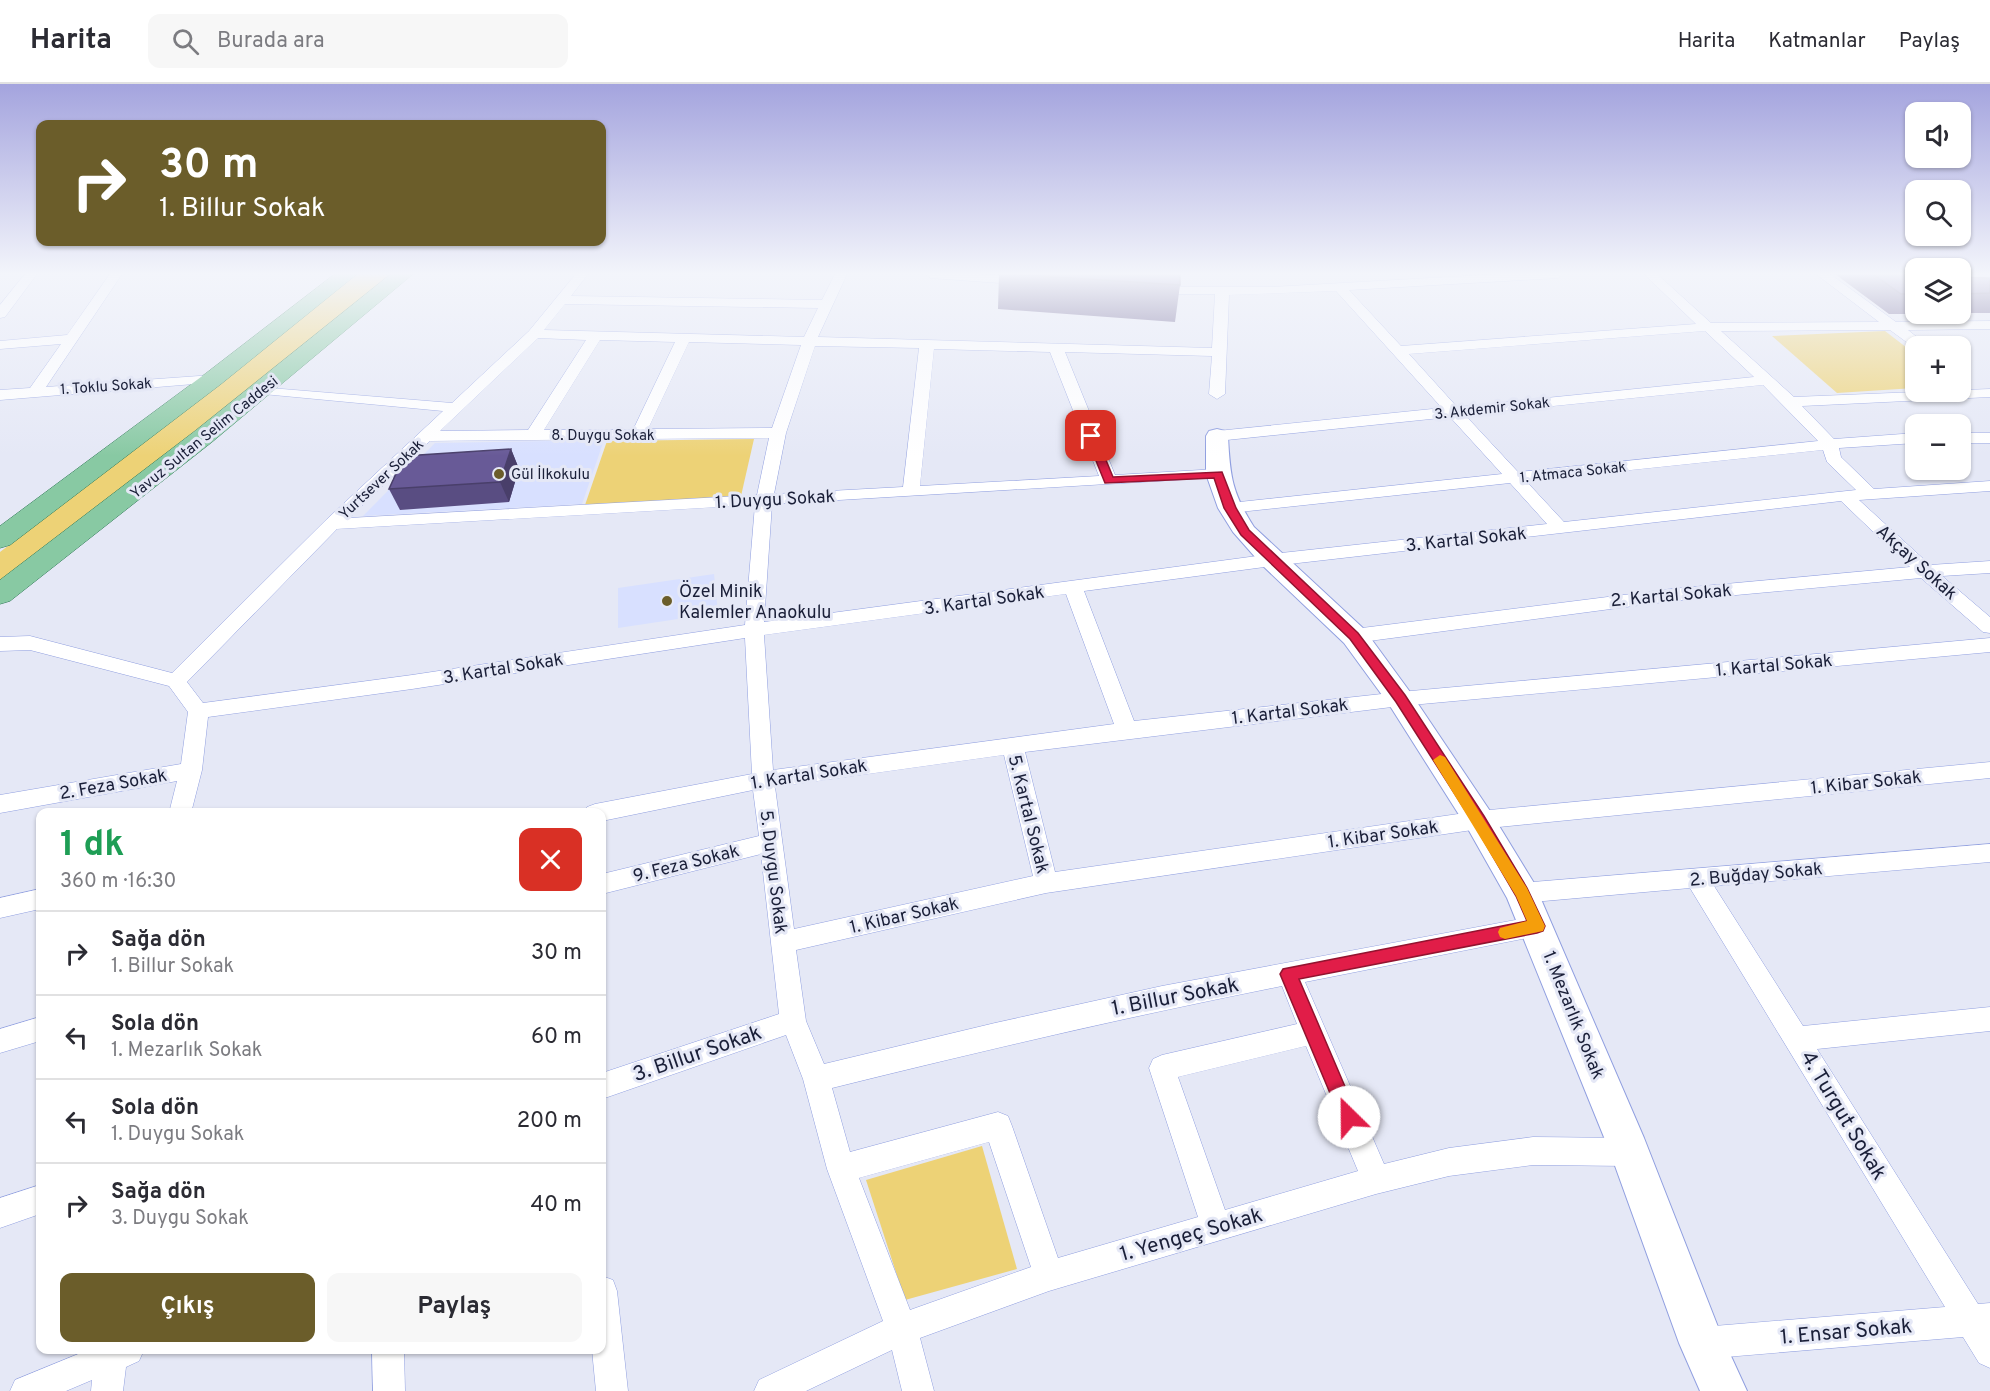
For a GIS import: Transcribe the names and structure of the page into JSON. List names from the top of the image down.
{
  "streets": {
    "main road": ["Yavuz Sultan Selim Caddesi"],
    "street": [
      "1. Toklu Sokak",
      "3. Akdemir Sokak",
      "8. Duygu Sokak",
      "1. Atmaca Sokak",
      "Yurtsever Sokak",
      "1. Duygu Sokak",
      "3. Kartal Sokak",
      "Akçay Sokak",
      "2. Kartal Sokak",
      "1. Kartal Sokak",
      "1. Kibar Sokak",
      "2. Feza Sokak",
      "5. Kartal Sokak",
      "9. Feza Sokak",
      "5. Duygu Sokak",
      "2. Buğday Sokak",
      "1. Billur Sokak",
      "1. Mezarlık Sokak",
      "3. Billur Sokak",
      "4. Turgut Sokak",
      "1. Yengeç Sokak",
      "1. Ensar Sokak"
    ]
  },
  "crossings": [
    ["3. Akdemir Sokak", "1. Mezarlık Sokak"],
    ["8. Duygu Sokak", "Yurtsever Sokak"],
    ["8. Duygu Sokak", "5. Duygu Sokak"],
    ["1. Atmaca Sokak", "1. Mezarlık Sokak"],
    ["Yurtsever Sokak", "1. Duygu Sokak"],
    ["1. Duygu Sokak", "5. Duygu Sokak"],
    ["1. Duygu Sokak", "1. Mezarlık Sokak"],
    ["3. Kartal Sokak", "Akçay Sokak"],
    ["3. Kartal Sokak", "5. Duygu Sokak"],
    ["3. Kartal Sokak", "1. Mezarlık Sokak"],
    ["Akçay Sokak", "2. Kartal Sokak"],
    ["2. Kartal Sokak", "1. Mezarlık Sokak"],
    ["1. Kartal Sokak", "5. Kartal Sokak"],
    ["1. Kartal Sokak", "5. Duygu Sokak"],
    ["1. Kartal Sokak", "1. Mezarlık Sokak"],
    ["1. Kibar Sokak", "5. Kartal Sokak"],
    ["1. Kibar Sokak", "5. Duygu Sokak"],
    ["1. Kibar Sokak", "1. Mezarlık Sokak"],
    ["9. Feza Sokak", "5. Duygu Sokak"],
    ["5. Duygu Sokak", "1. Billur Sokak"],
    ["5. Duygu Sokak", "3. Billur Sokak"],
    ["5. Duygu Sokak", "1. Yengeç Sokak"],
    ["2. Buğday Sokak", "1. Mezarlık Sokak"],
    ["2. Buğday Sokak", "4. Turgut Sokak"],
    ["1. Billur Sokak", "1. Mezarlık Sokak"],
    ["1. Mezarlık Sokak", "1. Yengeç Sokak"],
    ["1. Mezarlık Sokak", "1. Ensar Sokak"],
    ["4. Turgut Sokak", "1. Ensar Sokak"]
  ],
  "places": ["Gül İlkokulu", "Özel Minik Kalemler Anaokulu"],
  "page": {
    "header": "Harita",
    "search": "Burada ara",
    "nav": ["Harita", "Katmanlar", "Paylaş"],
    "map_buttons": ["+", "−"],
    "turn": ["30 m", "1. Billur Sokak"],
    "heading": ["1 dk", "360 m · 16:30"],
    "list": [
      {
        "name": "Sağa dön",
        "note": "1. Billur Sokak",
        "value": "30 m"
      },
      {
        "name": "Sola dön",
        "note": "1. Mezarlık Sokak",
        "value": "60 m"
      },
      {
        "name": "Sola dön",
        "note": "1. Duygu Sokak",
        "value": "200 m"
      },
      {
        "name": "Sağa dön",
        "note": "3. Duygu Sokak",
        "value": "40 m"
      }
    ],
    "buttons": ["Çıkış", "Paylaş"]
  }
}
